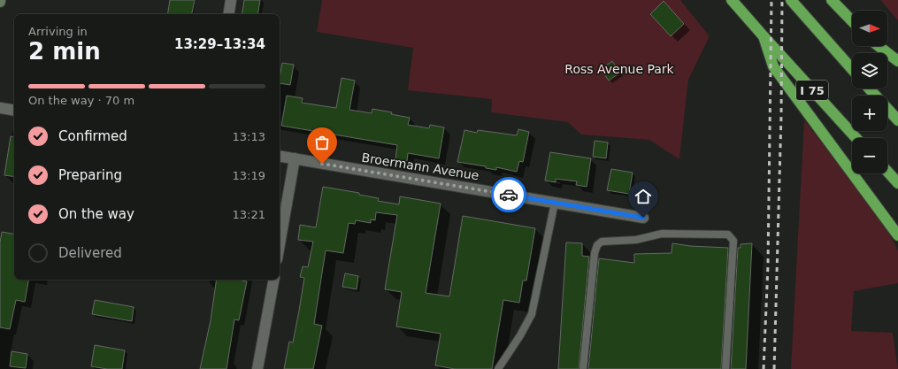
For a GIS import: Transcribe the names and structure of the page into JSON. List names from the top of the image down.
{
  "streets": {
    "highway": ["I 75"],
    "street": ["Broermann Avenue"]
  },
  "parks": ["Ross Avenue Park"],
  "north": "right",
  "page": {
    "map_buttons": ["+", "−"],
    "heading": ["2 min", "Arriving in", "13:29–13:34"],
    "bar": "On the way · 70 m",
    "list": [
      ["Confirmed", "13:13"],
      ["Preparing", "13:19"],
      ["On the way", "13:21"],
      "Delivered"
    ]
  }
}
